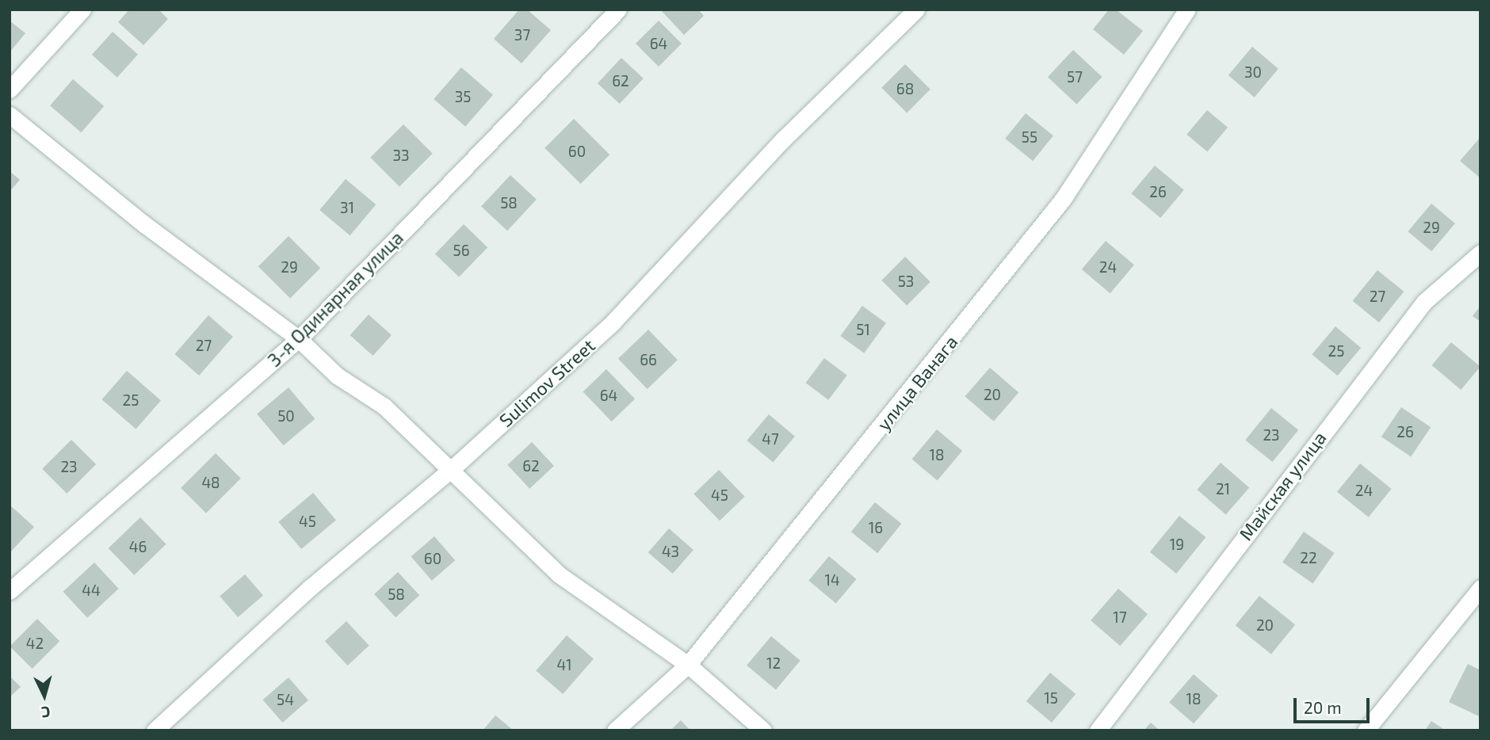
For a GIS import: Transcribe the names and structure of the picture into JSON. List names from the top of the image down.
{
  "streets": {
    "street": [
      "3-я Одинарная улица",
      "Sulimov Street",
      "улица Ванага",
      "Майская улица"
    ]
  },
  "house_numbers": [
    "37",
    "64",
    "30",
    "57",
    "62",
    "68",
    "35",
    "55",
    "60",
    "33",
    "26",
    "58",
    "31",
    "29",
    "56",
    "29",
    "24",
    "53",
    "27",
    "51",
    "27",
    "25",
    "66",
    "20",
    "64",
    "25",
    "50",
    "26",
    "23",
    "47",
    "18",
    "62",
    "23",
    "48",
    "21",
    "24",
    "45",
    "45",
    "16",
    "19",
    "46",
    "43",
    "22",
    "60",
    "14",
    "44",
    "58",
    "17",
    "20",
    "42",
    "12",
    "41",
    "15",
    "18",
    "54"
  ],
  "scale_bar": "20 m",
  "north": "bottom"
}
